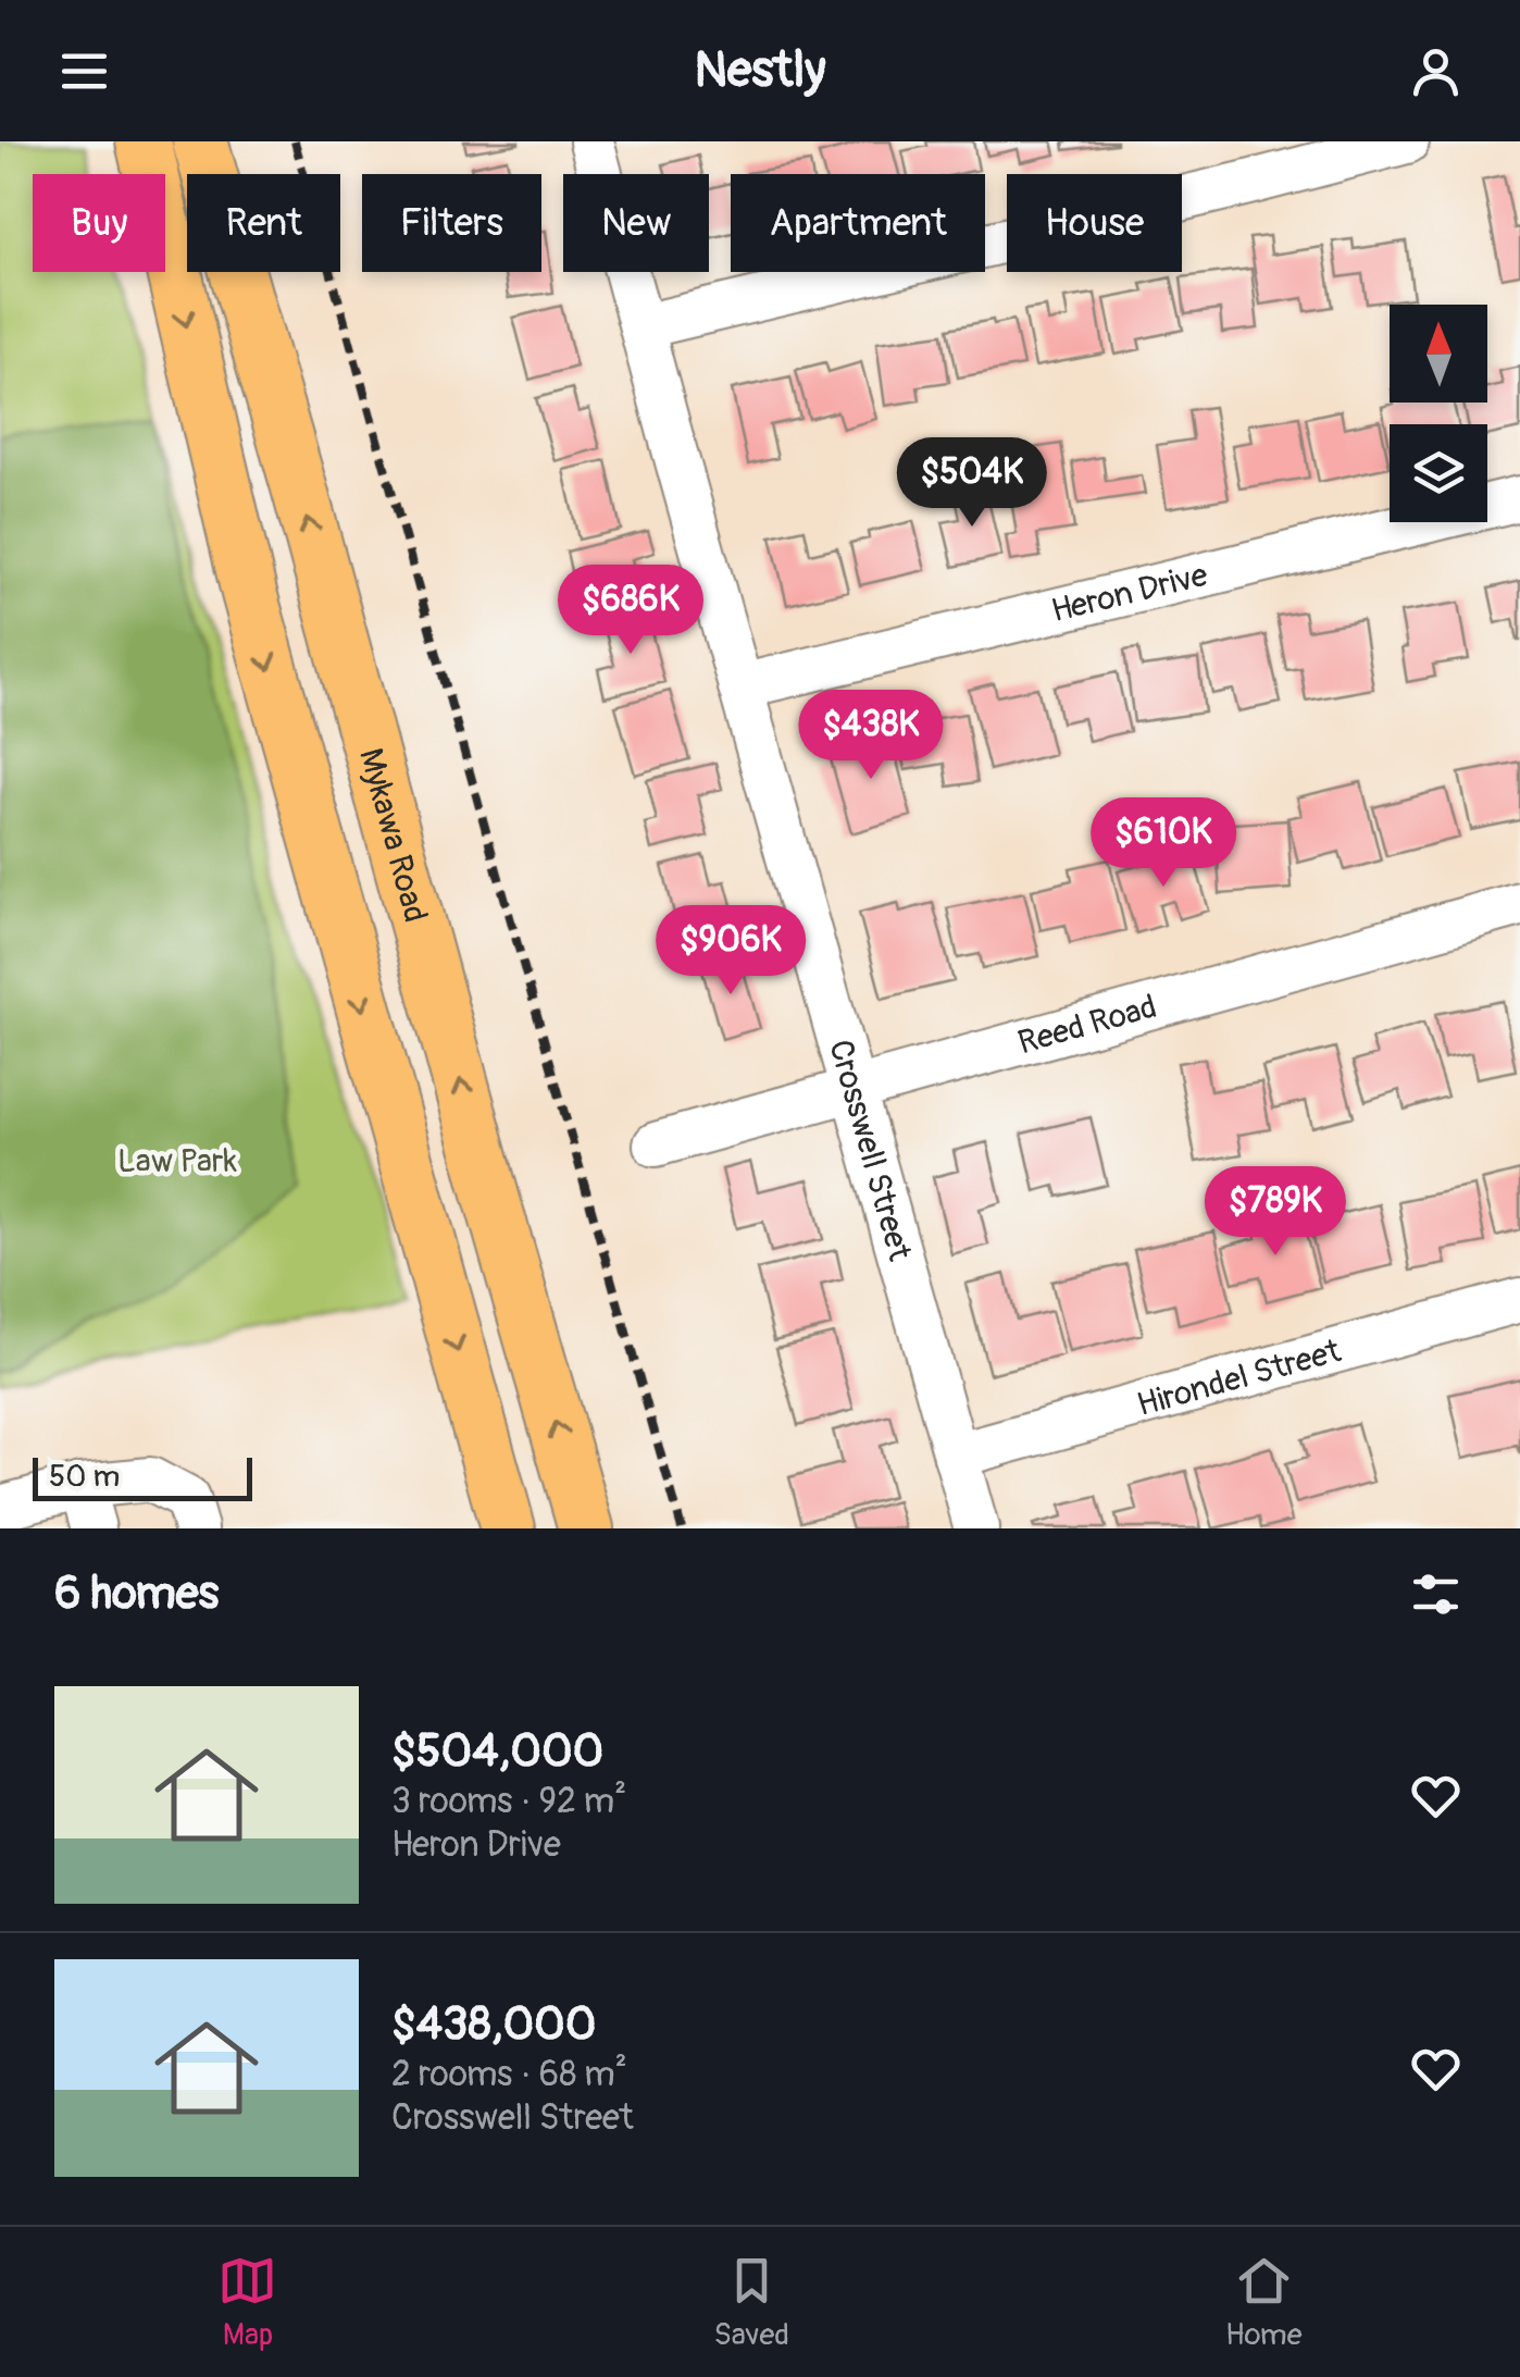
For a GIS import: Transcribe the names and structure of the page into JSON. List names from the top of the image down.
{
  "streets": {
    "main road": ["Mykawa Road"],
    "street": [
      "Heron Drive",
      "Reed Road",
      "Crosswell Street",
      "Hirondel Street"
    ]
  },
  "crossings": [
    ["Heron Drive", "Crosswell Street"],
    ["Reed Road", "Crosswell Street"],
    ["Crosswell Street", "Hirondel Street"]
  ],
  "parks": ["Law Park"],
  "scale_bar": "50 m",
  "north": "top",
  "page": {
    "header": "Nestly",
    "chip": [
      "Buy",
      "Rent",
      "Filters",
      "New",
      "Apartment",
      "House"
    ],
    "price": [
      "$504K",
      "$686K",
      "$438K",
      "$610K",
      "$906K",
      "$789K"
    ],
    "scale": "50 m",
    "heading": "6 homes",
    "list": [
      {
        "name": "$504,000",
        "note": "3 rooms · 92 m² · Heron Drive"
      },
      {
        "name": "$438,000",
        "note": "2 rooms · 68 m² · Crosswell Street"
      }
    ],
    "tabs": ["Map", "Saved", "Home"]
  }
}
